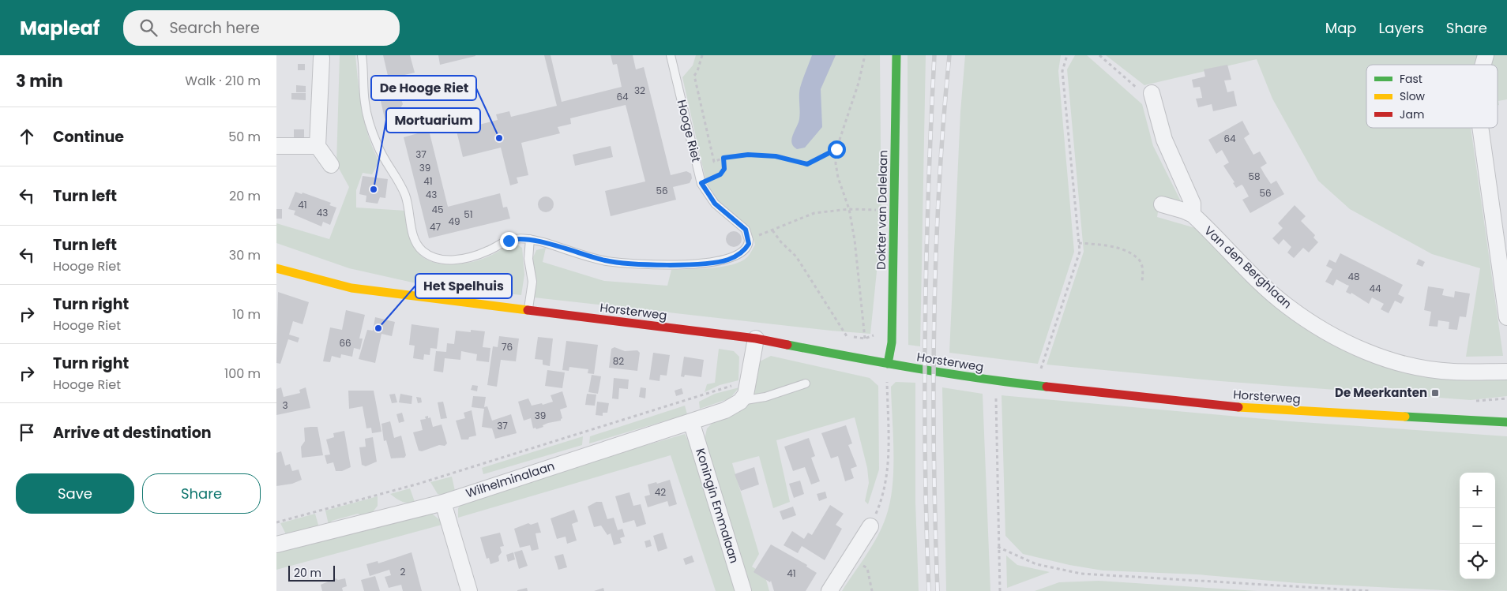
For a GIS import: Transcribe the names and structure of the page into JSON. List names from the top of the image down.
{
  "streets": {
    "main road": ["Dokter van Dalelaan", "Horsterweg"],
    "street": ["Van den Berghlaan", "Wilhelminalaan", "Koningin Emmalaan"],
    "lane": ["Hooge Riet"]
  },
  "crossings": [
    ["Dokter van Dalelaan", "Horsterweg"],
    ["Wilhelminalaan", "Koningin Emmalaan"]
  ],
  "places": {
    "other": ["De Hooge Riet", "Mortuarium", "Het Spelhuis"],
    "transit": ["De Meerkanten"]
  },
  "house_numbers": [
    "32",
    "64",
    "64",
    "37",
    "39",
    "58",
    "41",
    "56",
    "56",
    "43",
    "41",
    "45",
    "43",
    "51",
    "49",
    "47",
    "48",
    "44",
    "66",
    "76",
    "82",
    "3",
    "39",
    "37",
    "42",
    "2",
    "41"
  ],
  "legend": ["Fast", "Slow", "Jam"],
  "scale_bar": "20 m",
  "page": {
    "header": "Mapleaf",
    "search": "Search here",
    "nav": ["Map", "Layers", "Share"],
    "heading": ["3 min", "Walk · 210 m"],
    "list": [
      ["Continue", "50 m"],
      ["Turn left", "20 m"],
      ["Turn left", "Hooge Riet", "30 m"],
      ["Turn right", "Hooge Riet", "10 m"],
      ["Turn right", "Hooge Riet", "100 m"],
      "Arrive at destination"
    ],
    "buttons": ["Save", "Share"],
    "map_buttons": ["+", "−"],
    "scale": "20 m"
  }
}
